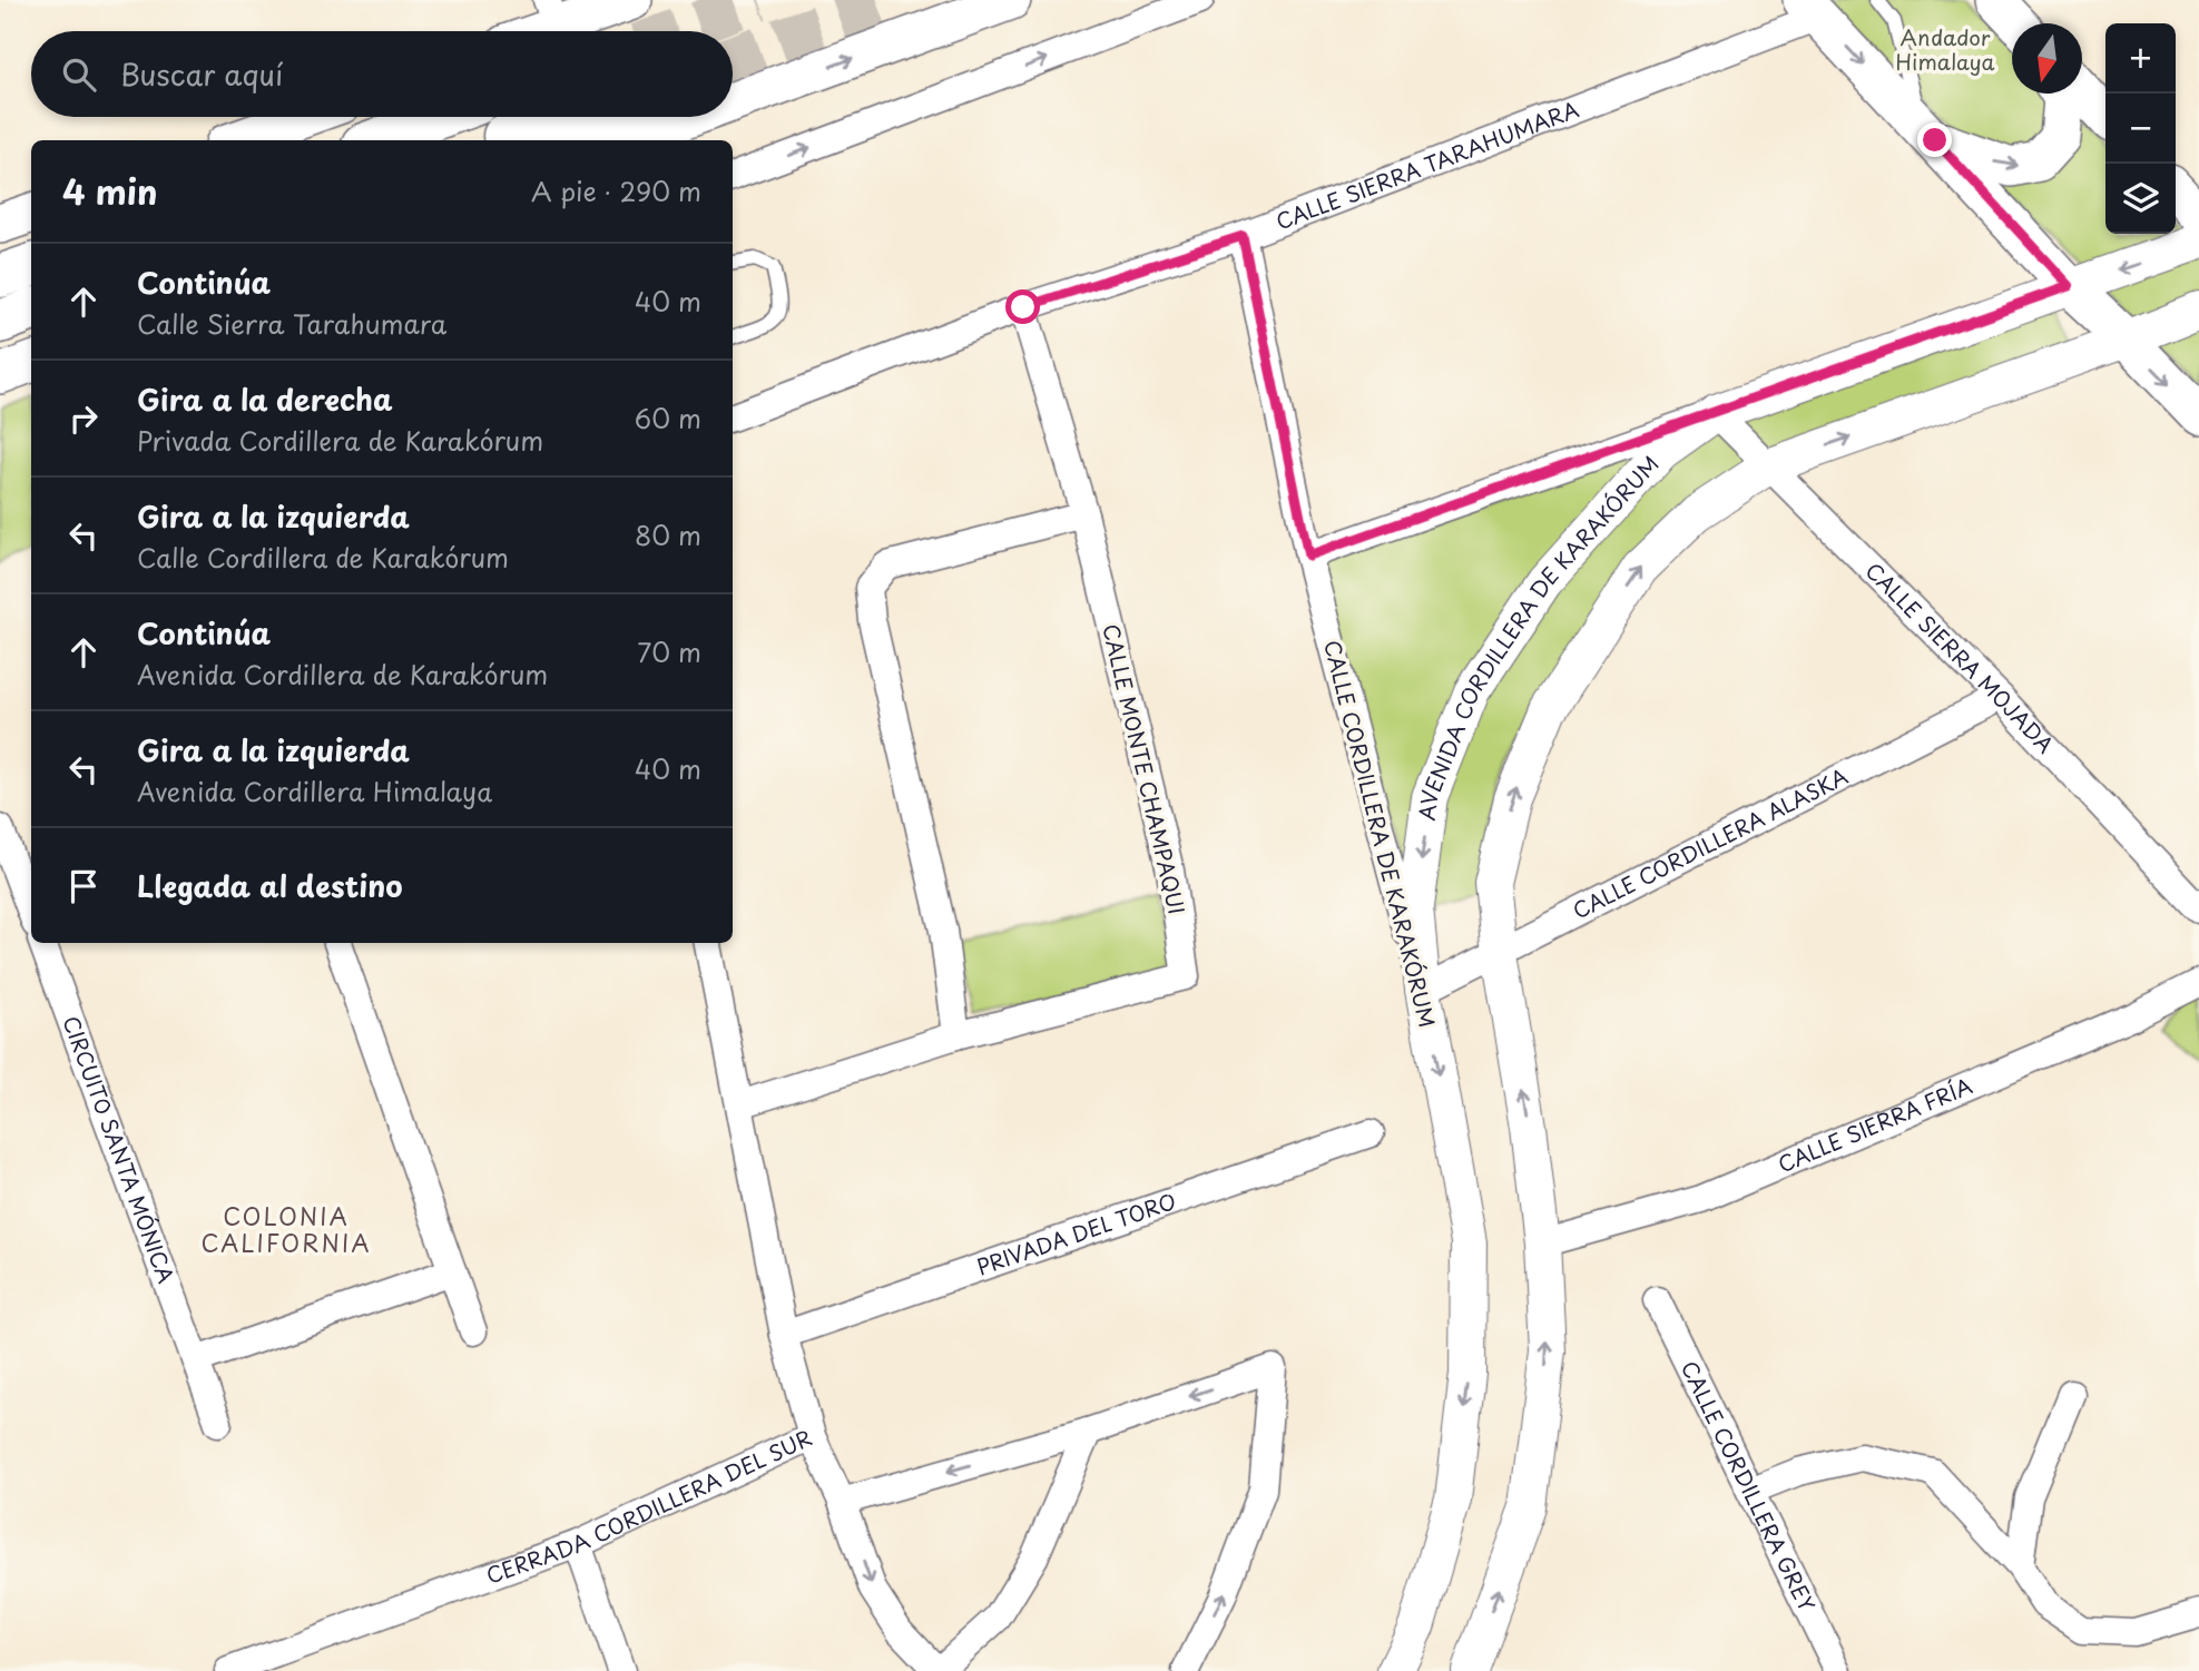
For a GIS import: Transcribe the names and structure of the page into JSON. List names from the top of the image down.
{
  "streets": {
    "street": [
      "CALLE SIERRA TARAHUMARA",
      "AVENIDA CORDILLERA DE KARAKÓRUM",
      "CALLE SIERRA MOJADA",
      "CALLE MONTE CHAMPAQUI",
      "CALLE CORDILLERA DE KARAKÓRUM",
      "CALLE CORDILLERA ALASKA",
      "CALLE SIERRA FRÍA",
      "CIRCUITO SANTA MÓNICA",
      "PRIVADA DEL TORO",
      "CALLE CORDILLERA GREY",
      "CERRADA CORDILLERA DEL SUR"
    ]
  },
  "crossings": [
    ["CALLE SIERRA TARAHUMARA", "CALLE MONTE CHAMPAQUI"],
    ["CALLE SIERRA TARAHUMARA", "CALLE CORDILLERA DE KARAKÓRUM"],
    ["AVENIDA CORDILLERA DE KARAKÓRUM", "CALLE SIERRA MOJADA"],
    ["AVENIDA CORDILLERA DE KARAKÓRUM", "CALLE CORDILLERA DE KARAKÓRUM"],
    ["AVENIDA CORDILLERA DE KARAKÓRUM", "CALLE CORDILLERA ALASKA"],
    ["CALLE SIERRA MOJADA", "CALLE CORDILLERA ALASKA"],
    ["CALLE MONTE CHAMPAQUI", "CERRADA CORDILLERA DEL SUR"],
    ["CALLE CORDILLERA DE KARAKÓRUM", "CALLE CORDILLERA ALASKA"],
    ["PRIVADA DEL TORO", "CERRADA CORDILLERA DEL SUR"]
  ],
  "districts": ["COLONIA CALIFORNIA"],
  "parks": ["Andador Himalaya"],
  "north": "bottom",
  "page": {
    "map_buttons": ["+", "−"],
    "search": "Buscar aquí",
    "heading": ["4 min", "A pie · 290 m"],
    "list": [
      ["Continúa", "Calle Sierra Tarahumara", "40 m"],
      ["Gira a la derecha", "Privada Cordillera de Karakórum", "60 m"],
      ["Gira a la izquierda", "Calle Cordillera de Karakórum", "80 m"],
      ["Continúa", "Avenida Cordillera de Karakórum", "70 m"],
      ["Gira a la izquierda", "Avenida Cordillera Himalaya", "40 m"],
      "Llegada al destino"
    ]
  }
}
